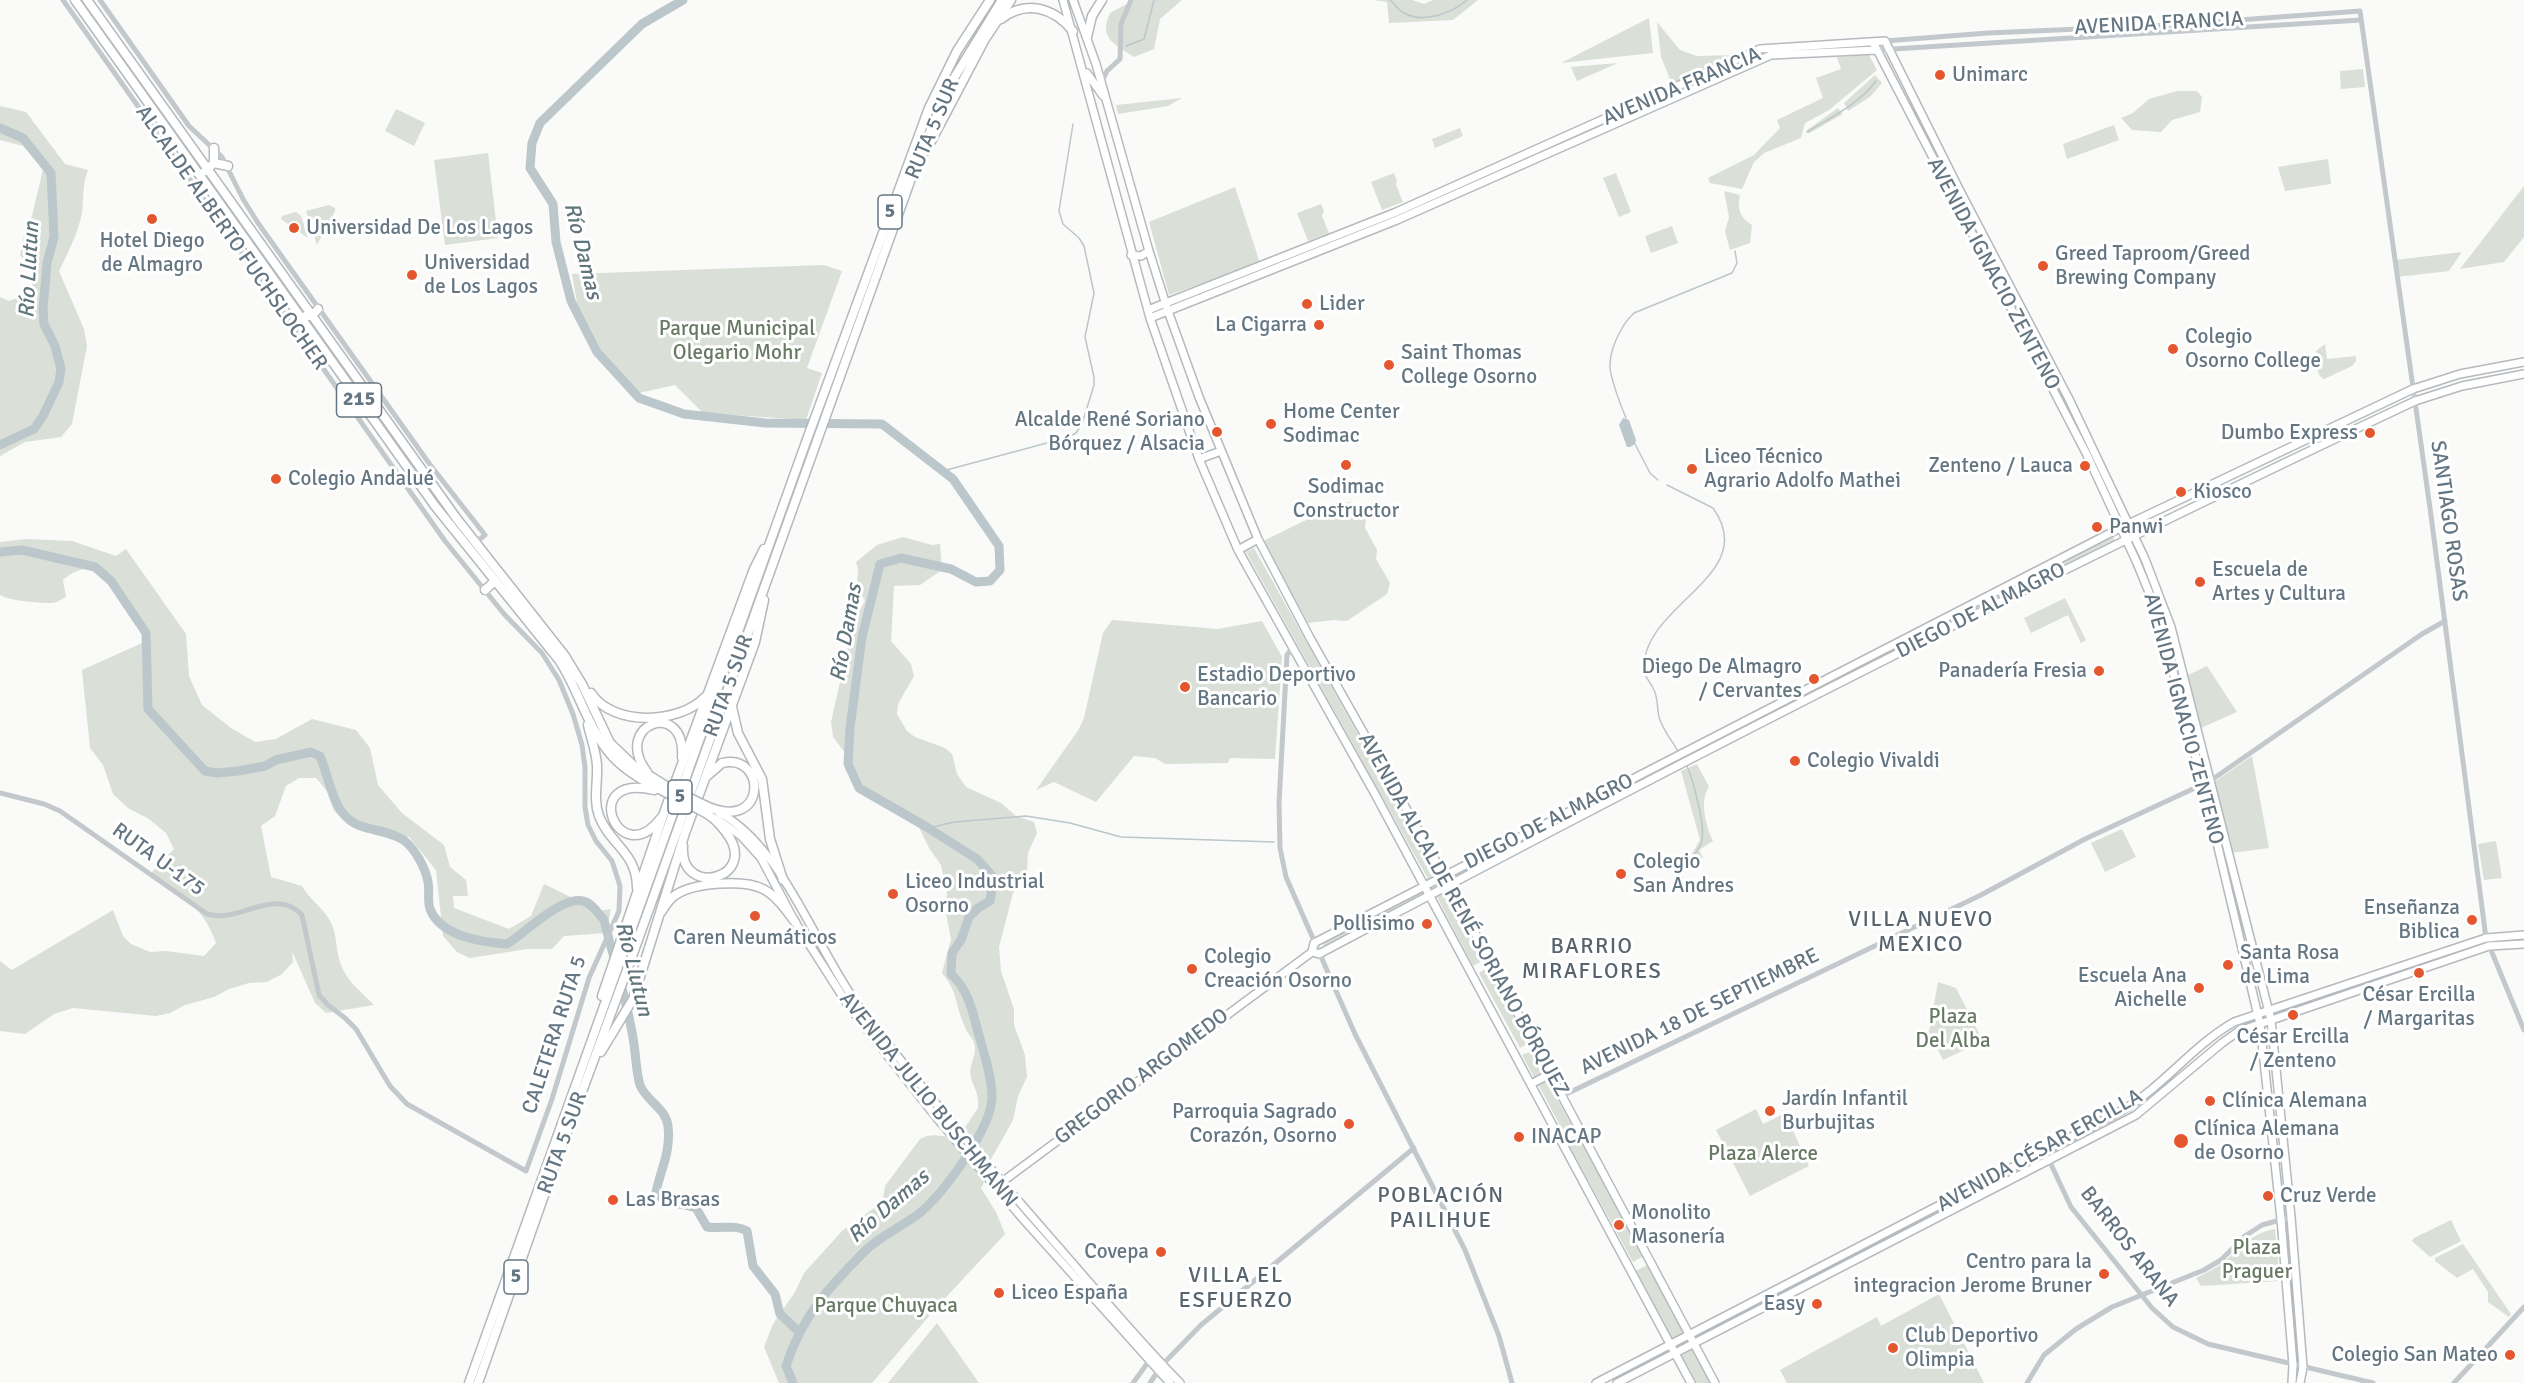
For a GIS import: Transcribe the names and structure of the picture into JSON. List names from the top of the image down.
{
  "streets": {
    "highway": [
      "RUTA 5 SUR",
      "5",
      "ALCALDE ALBERTO FUCHSLOCHER",
      "215",
      "AVENIDA JULIO BUSCHMANN"
    ],
    "main road": [
      "AVENIDA FRANCIA",
      "AVENIDA IGNACIO ZENTENO",
      "DIEGO DE ALMAGRO",
      "AVENIDA ALCALDE RENÉ SORIANO BÓRQUEZ",
      "GREGORIO ARGOMEDO",
      "AVENIDA CÉSAR ERCILLA"
    ],
    "street": [
      "SANTIAGO ROSAS",
      "RUTA U-175",
      "AVENIDA 18 DE SEPTIEMBRE",
      "CALETERA RUTA 5",
      "BARROS ARANA"
    ]
  },
  "crossings": [
    ["AVENIDA FRANCIA", "AVENIDA IGNACIO ZENTENO"],
    ["AVENIDA FRANCIA", "SANTIAGO ROSAS"],
    ["AVENIDA FRANCIA", "AVENIDA ALCALDE RENÉ SORIANO BÓRQUEZ"],
    ["ALCALDE ALBERTO FUCHSLOCHER", "CALETERA RUTA 5"],
    ["ALCALDE ALBERTO FUCHSLOCHER", "AVENIDA JULIO BUSCHMANN"],
    ["AVENIDA IGNACIO ZENTENO", "DIEGO DE ALMAGRO"],
    ["AVENIDA IGNACIO ZENTENO", "AVENIDA 18 DE SEPTIEMBRE"],
    ["AVENIDA IGNACIO ZENTENO", "AVENIDA CÉSAR ERCILLA"],
    ["AVENIDA IGNACIO ZENTENO", "BARROS ARANA"],
    ["SANTIAGO ROSAS", "DIEGO DE ALMAGRO"],
    ["SANTIAGO ROSAS", "AVENIDA 18 DE SEPTIEMBRE"],
    ["SANTIAGO ROSAS", "AVENIDA CÉSAR ERCILLA"],
    ["DIEGO DE ALMAGRO", "AVENIDA ALCALDE RENÉ SORIANO BÓRQUEZ"],
    ["DIEGO DE ALMAGRO", "GREGORIO ARGOMEDO"],
    ["RUTA U-175", "CALETERA RUTA 5"],
    ["AVENIDA ALCALDE RENÉ SORIANO BÓRQUEZ", "AVENIDA 18 DE SEPTIEMBRE"],
    ["AVENIDA ALCALDE RENÉ SORIANO BÓRQUEZ", "AVENIDA CÉSAR ERCILLA"],
    ["GREGORIO ARGOMEDO", "AVENIDA JULIO BUSCHMANN"],
    ["AVENIDA CÉSAR ERCILLA", "BARROS ARANA"]
  ],
  "districts": [
    "VILLA NUEVO MEXICO",
    "BARRIO MIRAFLORES",
    "POBLACIÓN PAILIHUE",
    "VILLA EL ESFUERZO"
  ],
  "water": ["Río Damas", "Río Llutun"],
  "parks": [
    "Parque Municipal Olegario Mohr",
    "Plaza Del Alba",
    "Plaza Alerce",
    "Plaza Praguer",
    "Parque Chuyaca"
  ],
  "places": [
    "Unimarc",
    "Hotel Diego de Almagro",
    "Universidad De Los Lagos",
    "Greed Taproom/Greed Brewing Company",
    "Universidad de Los Lagos",
    "Lider",
    "La Cigarra",
    "Colegio Osorno College",
    "Saint Thomas College Osorno",
    "Home Center Sodimac",
    "Alcalde René Soriano Bórquez / Alsacia",
    "Dumbo Express",
    "Sodimac Constructor",
    "Zenteno / Lauca",
    "Liceo Técnico Agrario Adolfo Mathei",
    "Colegio Andalué",
    "Kiosco",
    "Panwi",
    "Escuela de Artes y Cultura",
    "Panadería Fresia",
    "Diego De Almagro / Cervantes",
    "Estadio Deportivo Bancario",
    "Colegio Vivaldi",
    "Colegio San Andres",
    "Liceo Industrial Osorno",
    "Caren Neumáticos",
    "Enseñanza Biblica",
    "Pollisimo",
    "Santa Rosa de Lima",
    "Colegio Creación Osorno",
    "César Ercilla / Margaritas",
    "Escuela Ana Aichelle",
    "César Ercilla / Zenteno",
    "Clínica Alemana",
    "Jardín Infantil Burbujitas",
    "Parroquia Sagrado Corazón, Osorno",
    "INACAP",
    "Clínica Alemana de Osorno",
    "Cruz Verde",
    "Las Brasas",
    "Monolito Masonería",
    "Covepa",
    "Centro para la integracion Jerome Bruner",
    "Liceo España",
    "Easy",
    "Club Deportivo Olimpia",
    "Colegio San Mateo"
  ]
}
